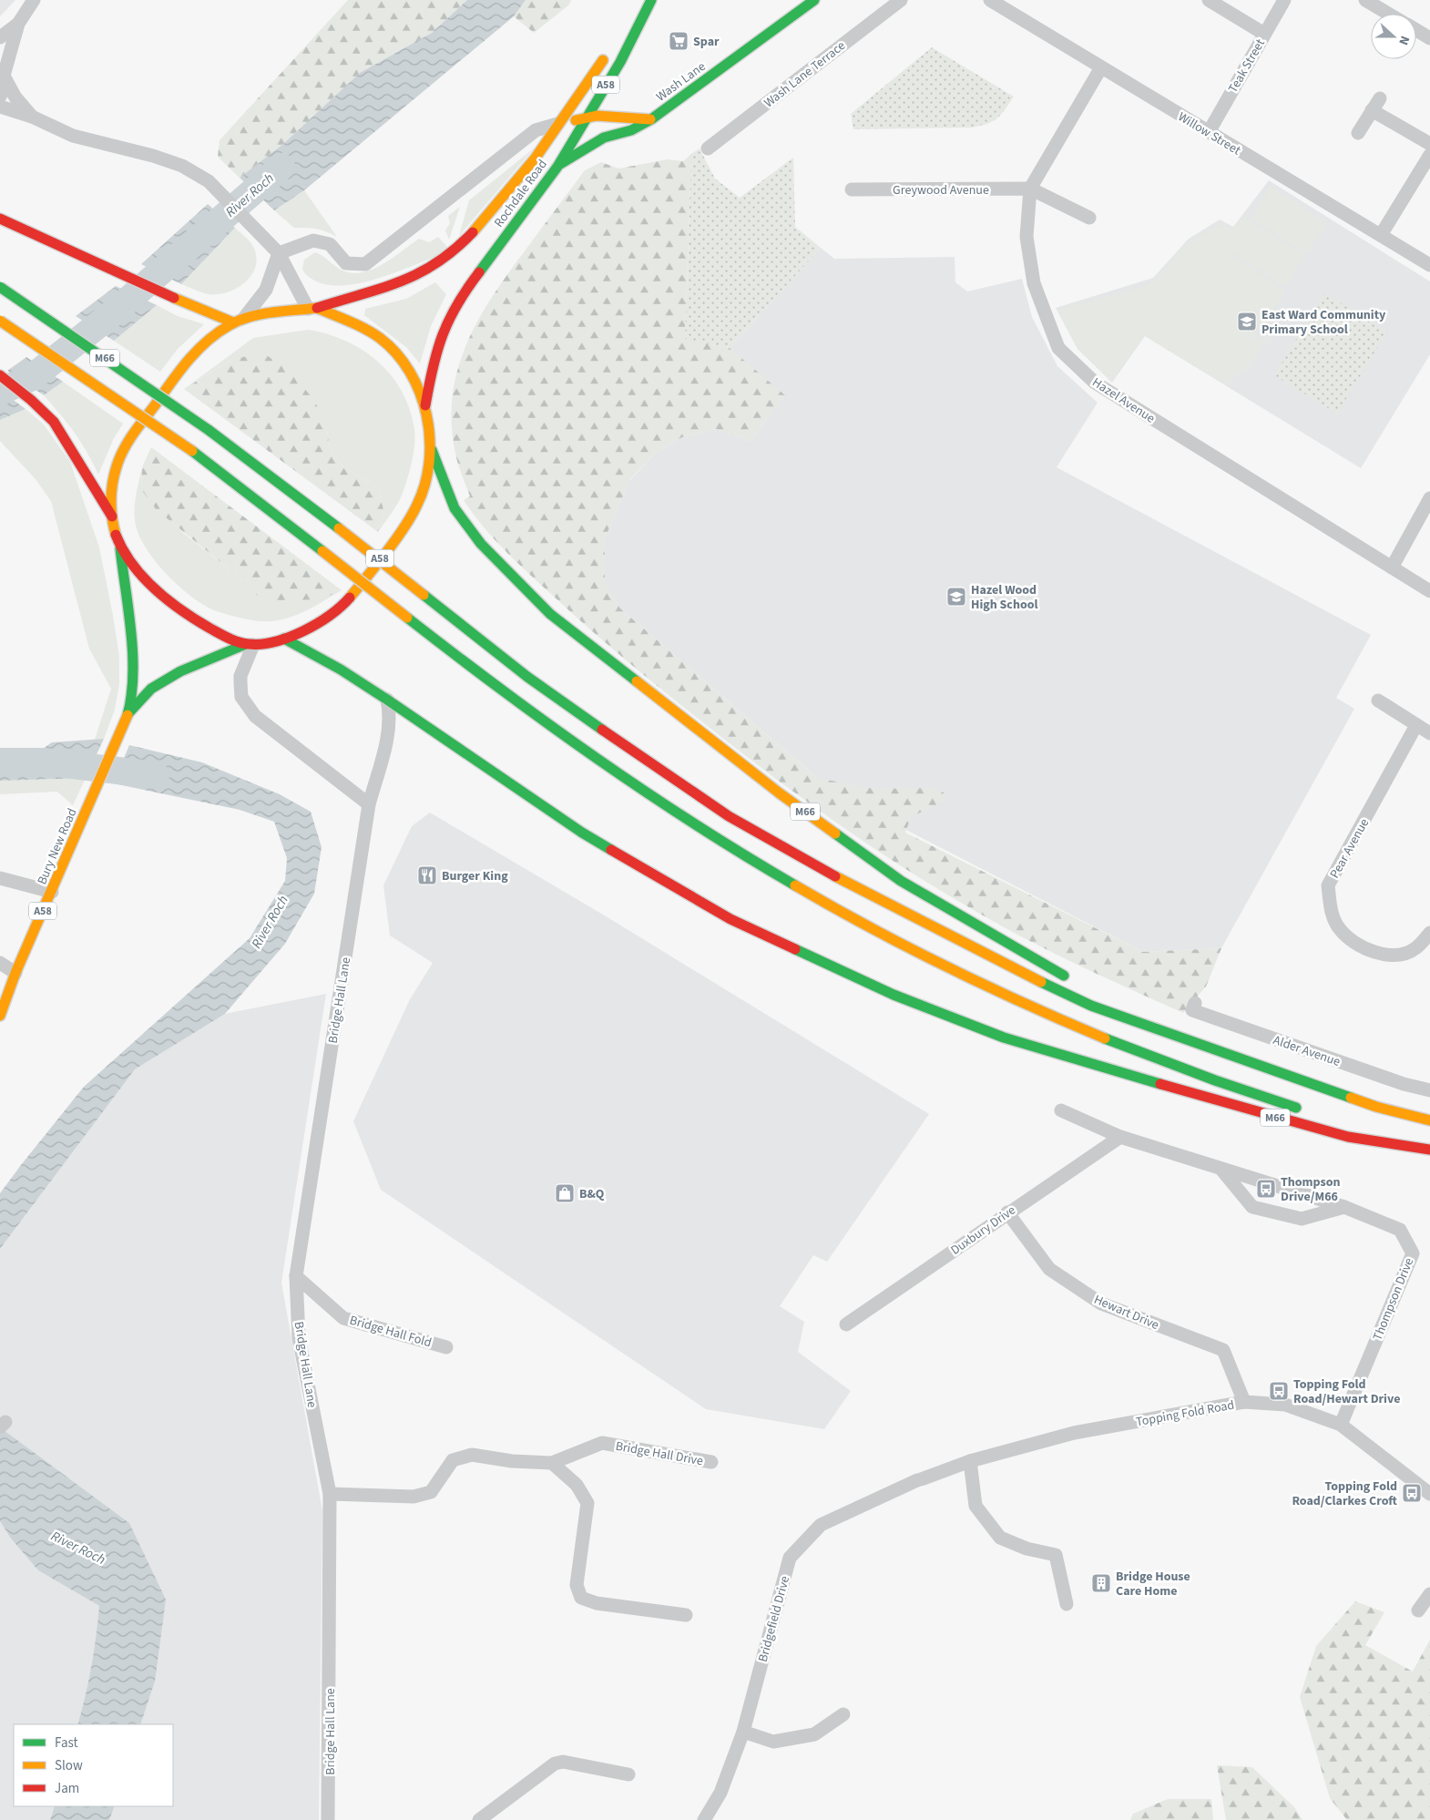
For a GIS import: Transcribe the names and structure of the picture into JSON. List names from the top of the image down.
{
  "streets": {
    "main road": [
      "Wash Lane",
      "A58",
      "Rochdale Road",
      "M66",
      "Bury New Road"
    ],
    "street": [
      "Teak Street",
      "Wash Lane Terrace",
      "Willow Street",
      "Greywood Avenue",
      "Hazel Avenue",
      "Pear Avenue",
      "Bridge Hall Lane",
      "Alder Avenue",
      "Duxbury Drive",
      "Thompson Drive",
      "Hewart Drive",
      "Bridge Hall Fold",
      "Topping Fold Road",
      "Bridge Hall Drive",
      "Bridgefield Drive"
    ]
  },
  "crossings": [
    ["Teak Street", "Willow Street"],
    ["Wash Lane", "Rochdale Road"],
    ["A58", "Rochdale Road"],
    ["A58", "M66"],
    ["A58", "Bury New Road"],
    ["Willow Street", "Hazel Avenue"],
    ["Greywood Avenue", "Hazel Avenue"],
    ["M66", "Bridge Hall Lane"],
    ["Bridge Hall Lane", "Bridge Hall Fold"],
    ["Bridge Hall Lane", "Bridge Hall Drive"],
    ["Duxbury Drive", "Thompson Drive"],
    ["Duxbury Drive", "Hewart Drive"],
    ["Thompson Drive", "Topping Fold Road"],
    ["Hewart Drive", "Topping Fold Road"],
    ["Topping Fold Road", "Bridgefield Drive"]
  ],
  "water": ["River Roch"],
  "places": {
    "supermarket": ["Spar"],
    "school or university": ["East Ward Community Primary School", "Hazel Wood High School"],
    "restaurant": ["Burger King"],
    "bus stop": ["Thompson Drive/M66", "Topping Fold Road/Hewart Drive", "Topping Fold Road/Clarkes Croft"],
    "shop": ["B&Q"],
    "building": ["Bridge House Care Home"]
  },
  "legend": ["Fast", "Slow", "Jam"],
  "north": "right"
}
